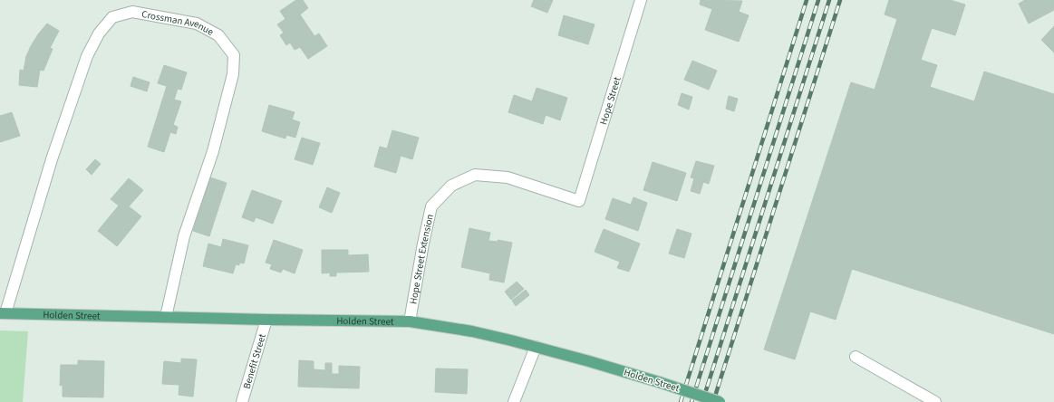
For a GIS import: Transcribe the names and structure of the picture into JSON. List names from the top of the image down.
{
  "streets": {
    "main road": ["Holden Street"],
    "street": [
      "Crossman Avenue",
      "Hope Street",
      "Hope Street Extension",
      "Benefit Street"
    ]
  },
  "crossings": [
    ["Crossman Avenue", "Holden Street"],
    ["Hope Street", "Hope Street Extension"],
    ["Hope Street Extension", "Holden Street"],
    ["Holden Street", "Benefit Street"]
  ]
}
